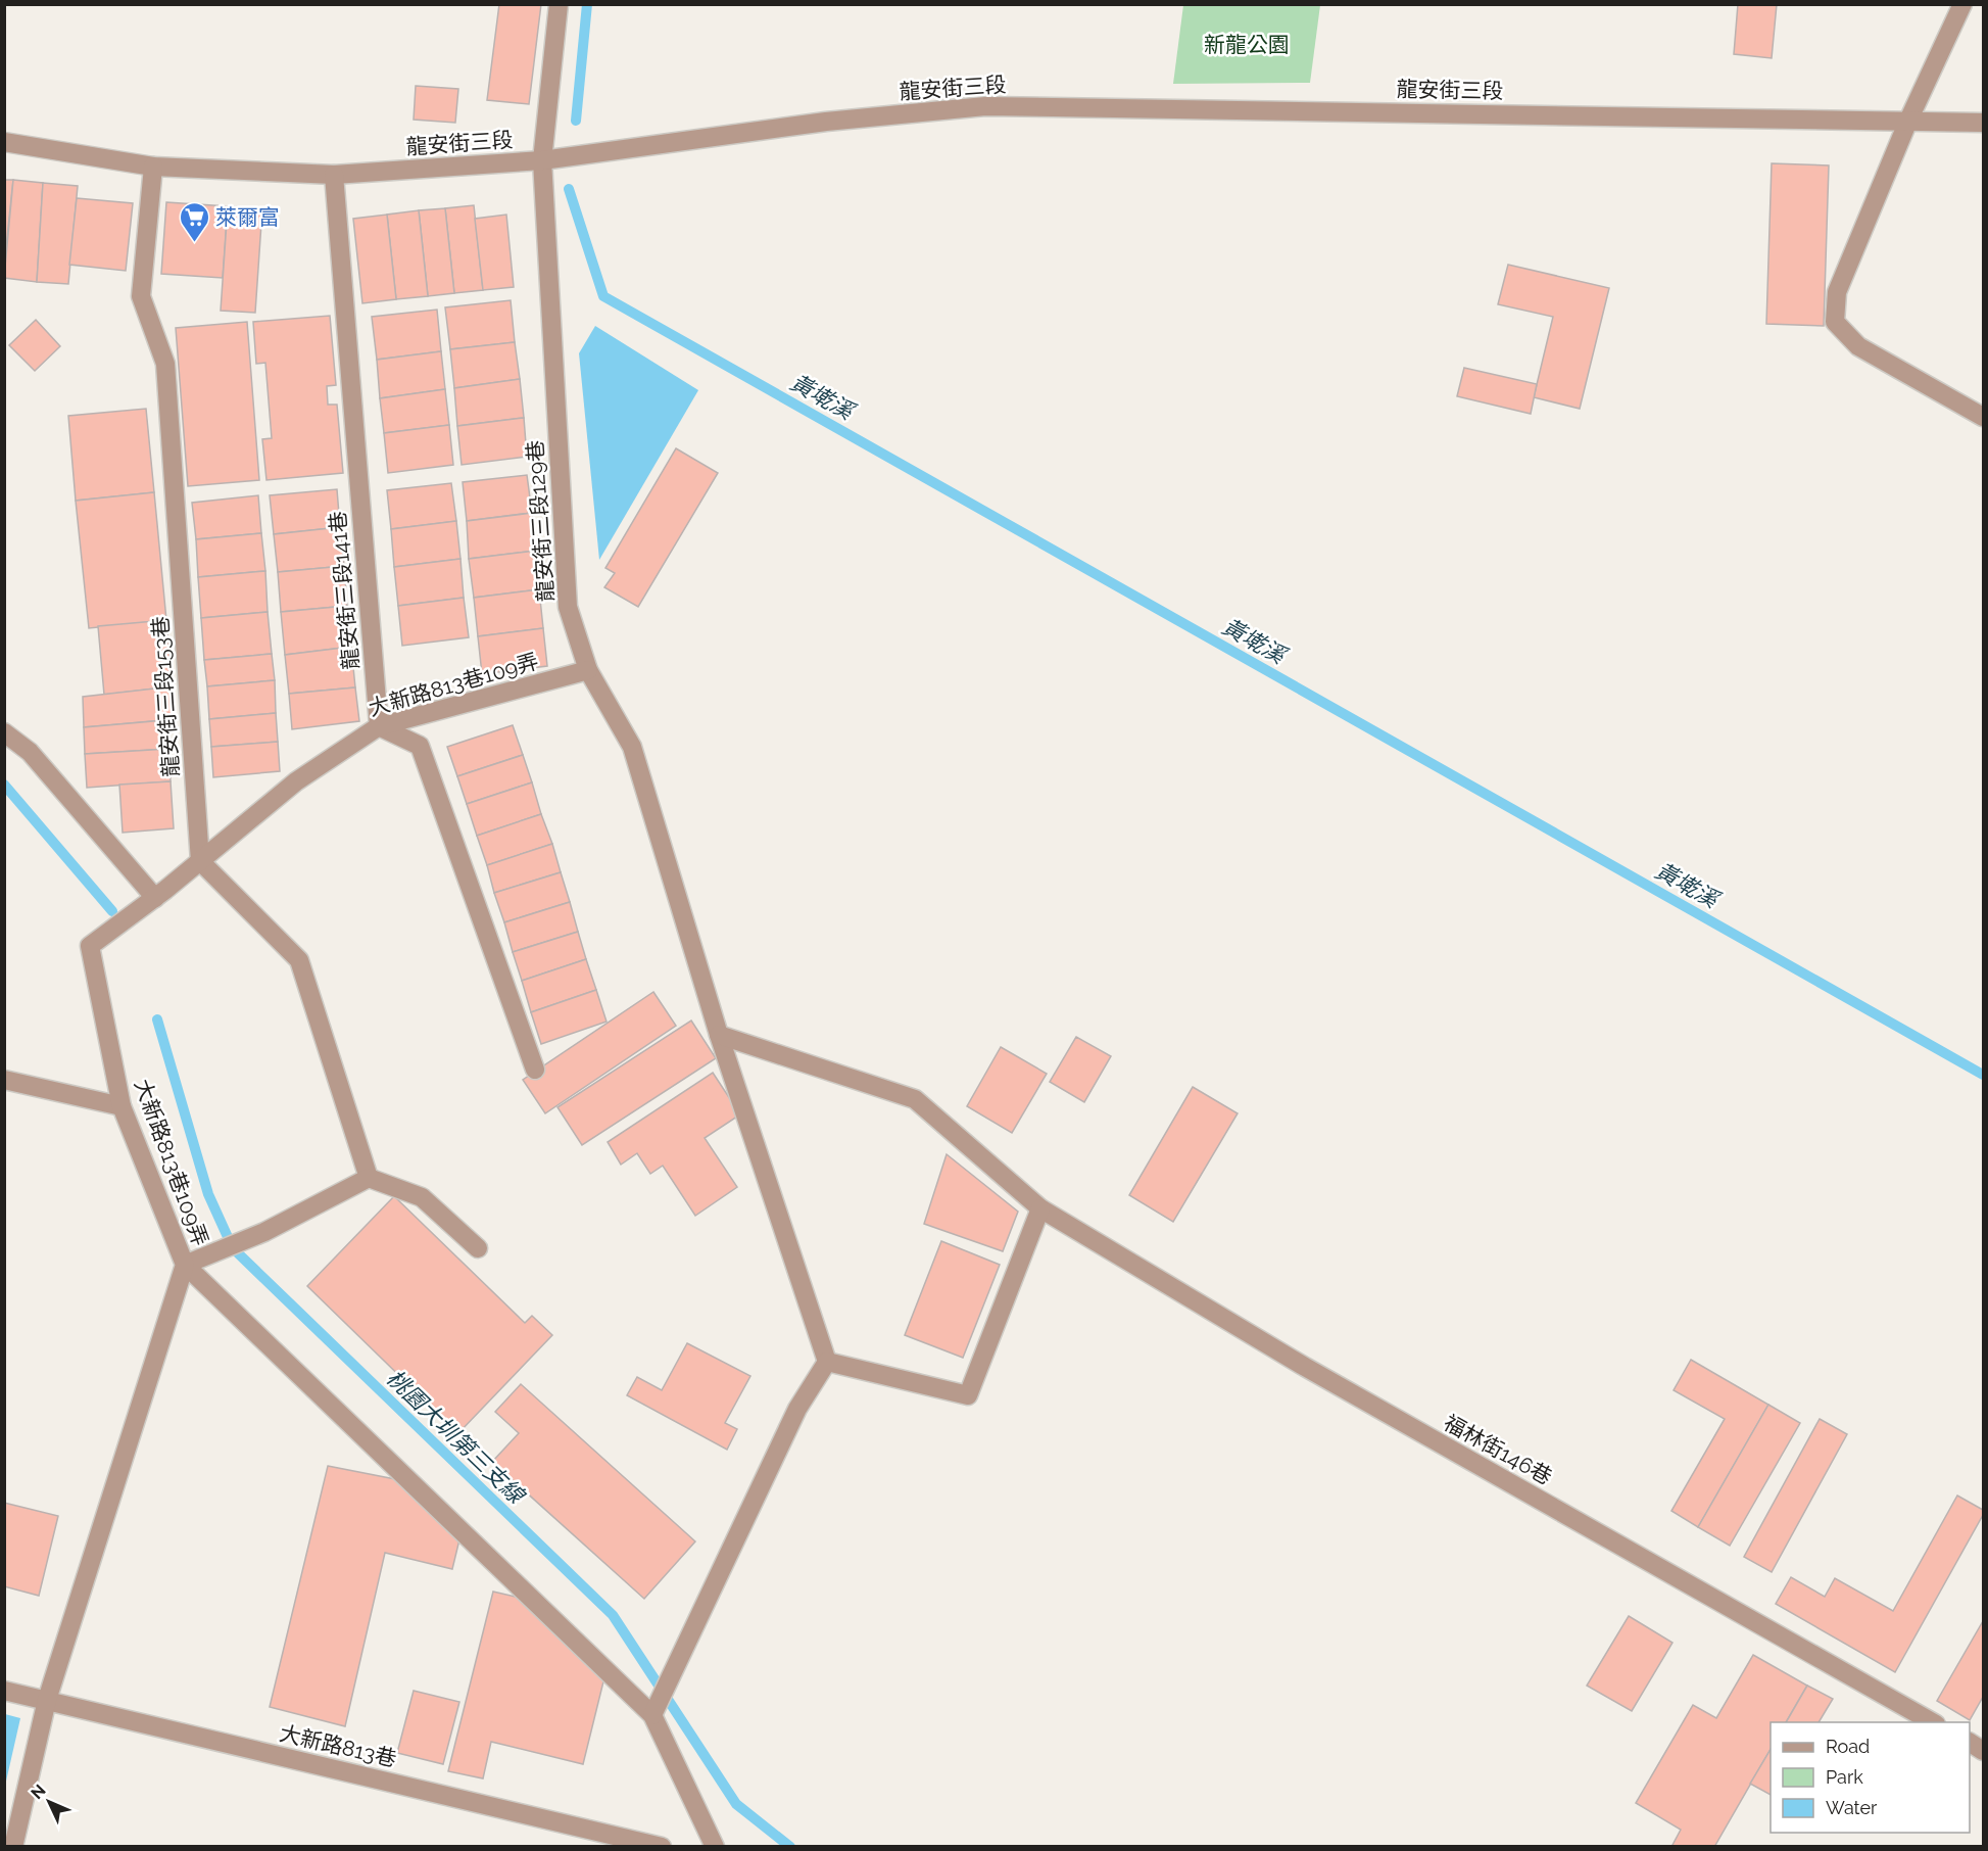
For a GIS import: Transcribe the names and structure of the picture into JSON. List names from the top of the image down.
{
  "streets": {
    "street": [
      "龍安街三段",
      "龍安街三段129巷",
      "龍安街三段141巷",
      "大新路813巷109弄",
      "龍安街三段153巷",
      "福林街146巷",
      "大新路813巷"
    ]
  },
  "crossings": [
    ["龍安街三段", "龍安街三段129巷"],
    ["龍安街三段", "龍安街三段141巷"],
    ["龍安街三段", "龍安街三段153巷"],
    ["龍安街三段129巷", "大新路813巷109弄"],
    ["龍安街三段129巷", "福林街146巷"],
    ["龍安街三段141巷", "大新路813巷109弄"],
    ["大新路813巷109弄", "龍安街三段153巷"],
    ["大新路813巷109弄", "大新路813巷"]
  ],
  "water": ["黃墘溪", "桃園大圳第三支線"],
  "parks": ["新龍公園"],
  "places": {
    "supermarket": ["萊爾富"]
  },
  "legend": ["Road", "Park", "Water"],
  "north": "top left"
}
